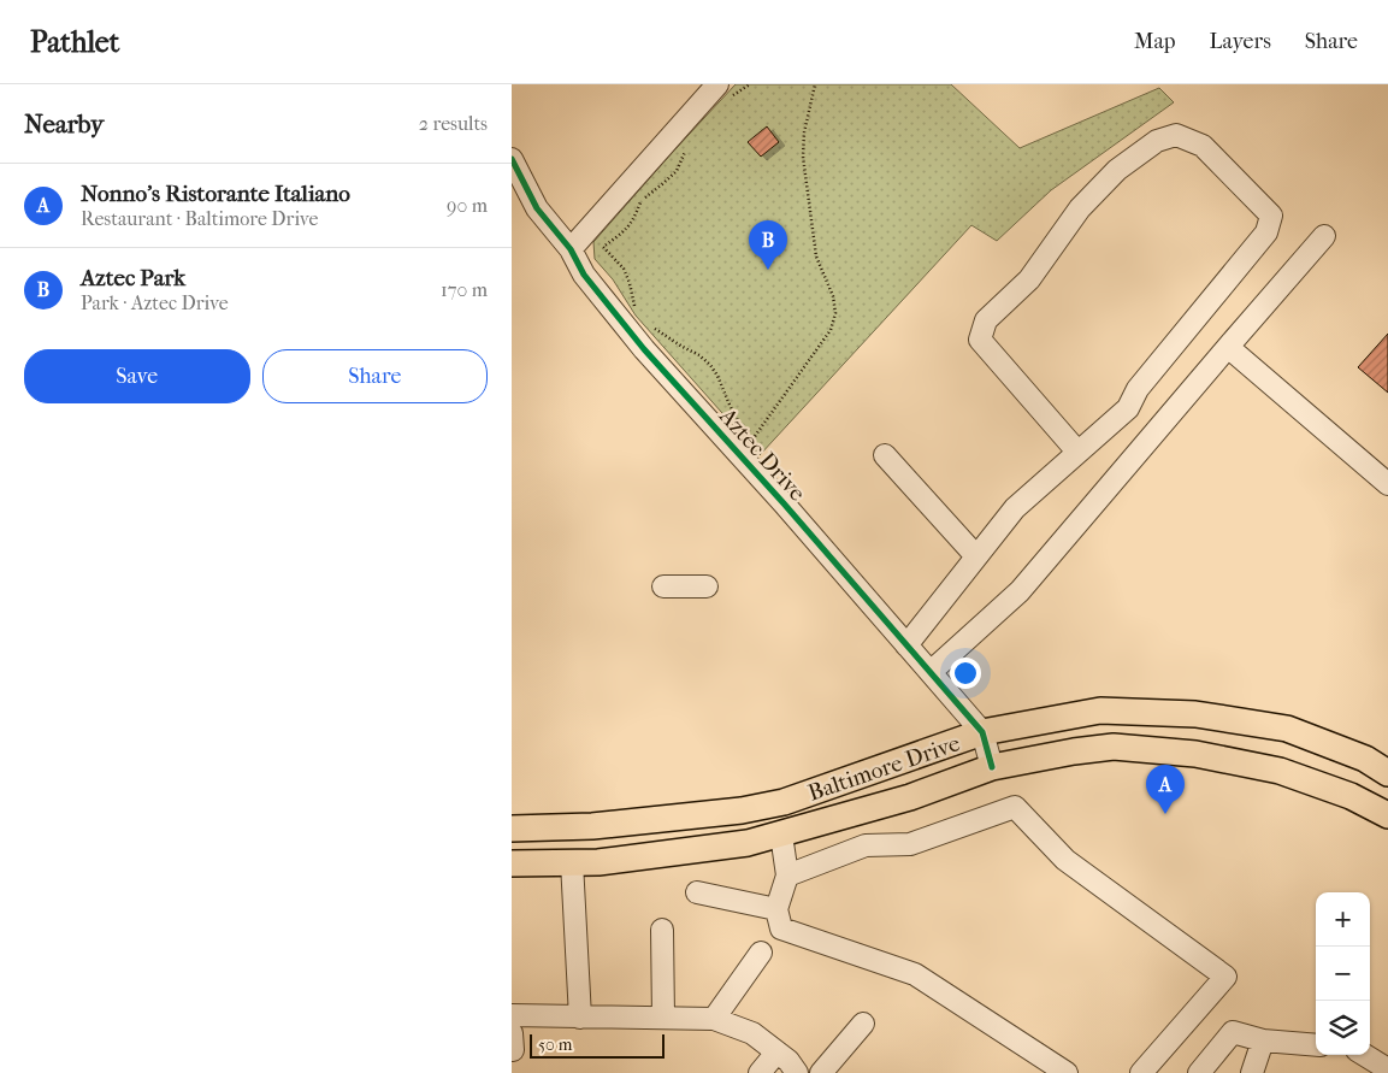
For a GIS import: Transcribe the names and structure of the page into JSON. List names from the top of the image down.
{
  "streets": {
    "main road": ["Baltimore Drive"],
    "street": ["Aztec Drive"]
  },
  "crossings": [
    ["Aztec Drive", "Baltimore Drive"]
  ],
  "scale_bar": "50 m",
  "page": {
    "header": "Pathlet",
    "nav": ["Map", "Layers", "Share"],
    "heading": ["Nearby", "2 results"],
    "list": [
      {
        "mark": "A",
        "name": "Nonno's Ristorante Italiano",
        "note": "Restaurant · Baltimore Drive",
        "value": "90 m"
      },
      {
        "mark": "B",
        "name": "Aztec Park",
        "note": "Park · Aztec Drive",
        "value": "170 m"
      }
    ],
    "pins": ["B", "A"],
    "buttons": ["Save", "Share"],
    "map_buttons": ["+", "−"],
    "scale": "50 m"
  }
}
